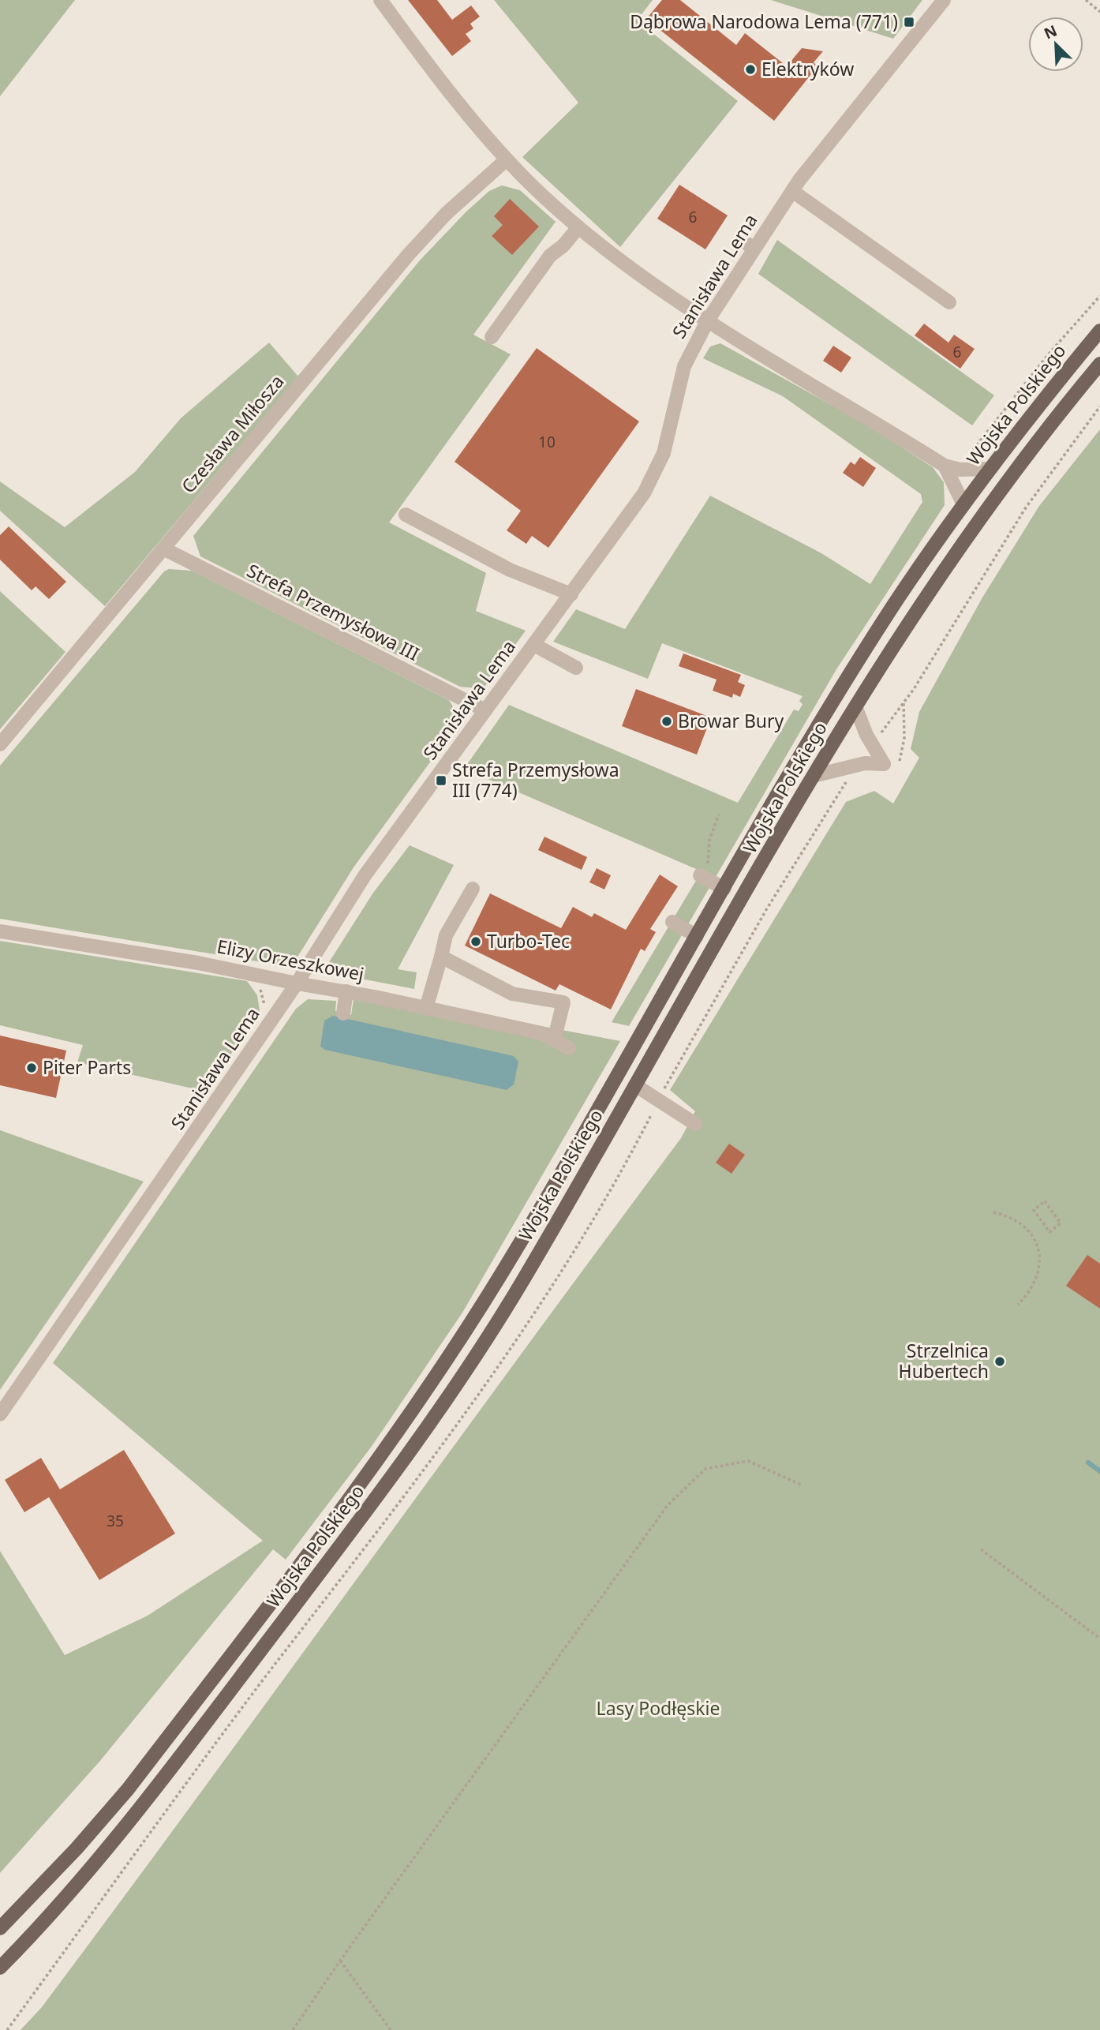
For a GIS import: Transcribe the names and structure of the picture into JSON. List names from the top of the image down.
{
  "streets": {
    "main road": ["Wojska Polskiego"],
    "street": [
      "Stanisława Lema",
      "Czesława Miłosza",
      "Strefa Przemysłowa III",
      "Elizy Orzeszkowej"
    ]
  },
  "crossings": [
    ["Stanisława Lema", "Strefa Przemysłowa III"],
    ["Stanisława Lema", "Elizy Orzeszkowej"],
    ["Czesława Miłosza", "Strefa Przemysłowa III"]
  ],
  "parks": ["Lasy Podłęskie"],
  "places": {
    "transit": ["Dąbrowa Narodowa Lema (771)", "Strefa Przemysłowa III (774)"],
    "other": [
      "Elektryków",
      "Browar Bury",
      "Turbo-Tec",
      "Piter Parts",
      "Strzelnica Hubertech"
    ]
  },
  "house_numbers": [
    "6",
    "6",
    "10",
    "35"
  ],
  "north": "top left"
}
